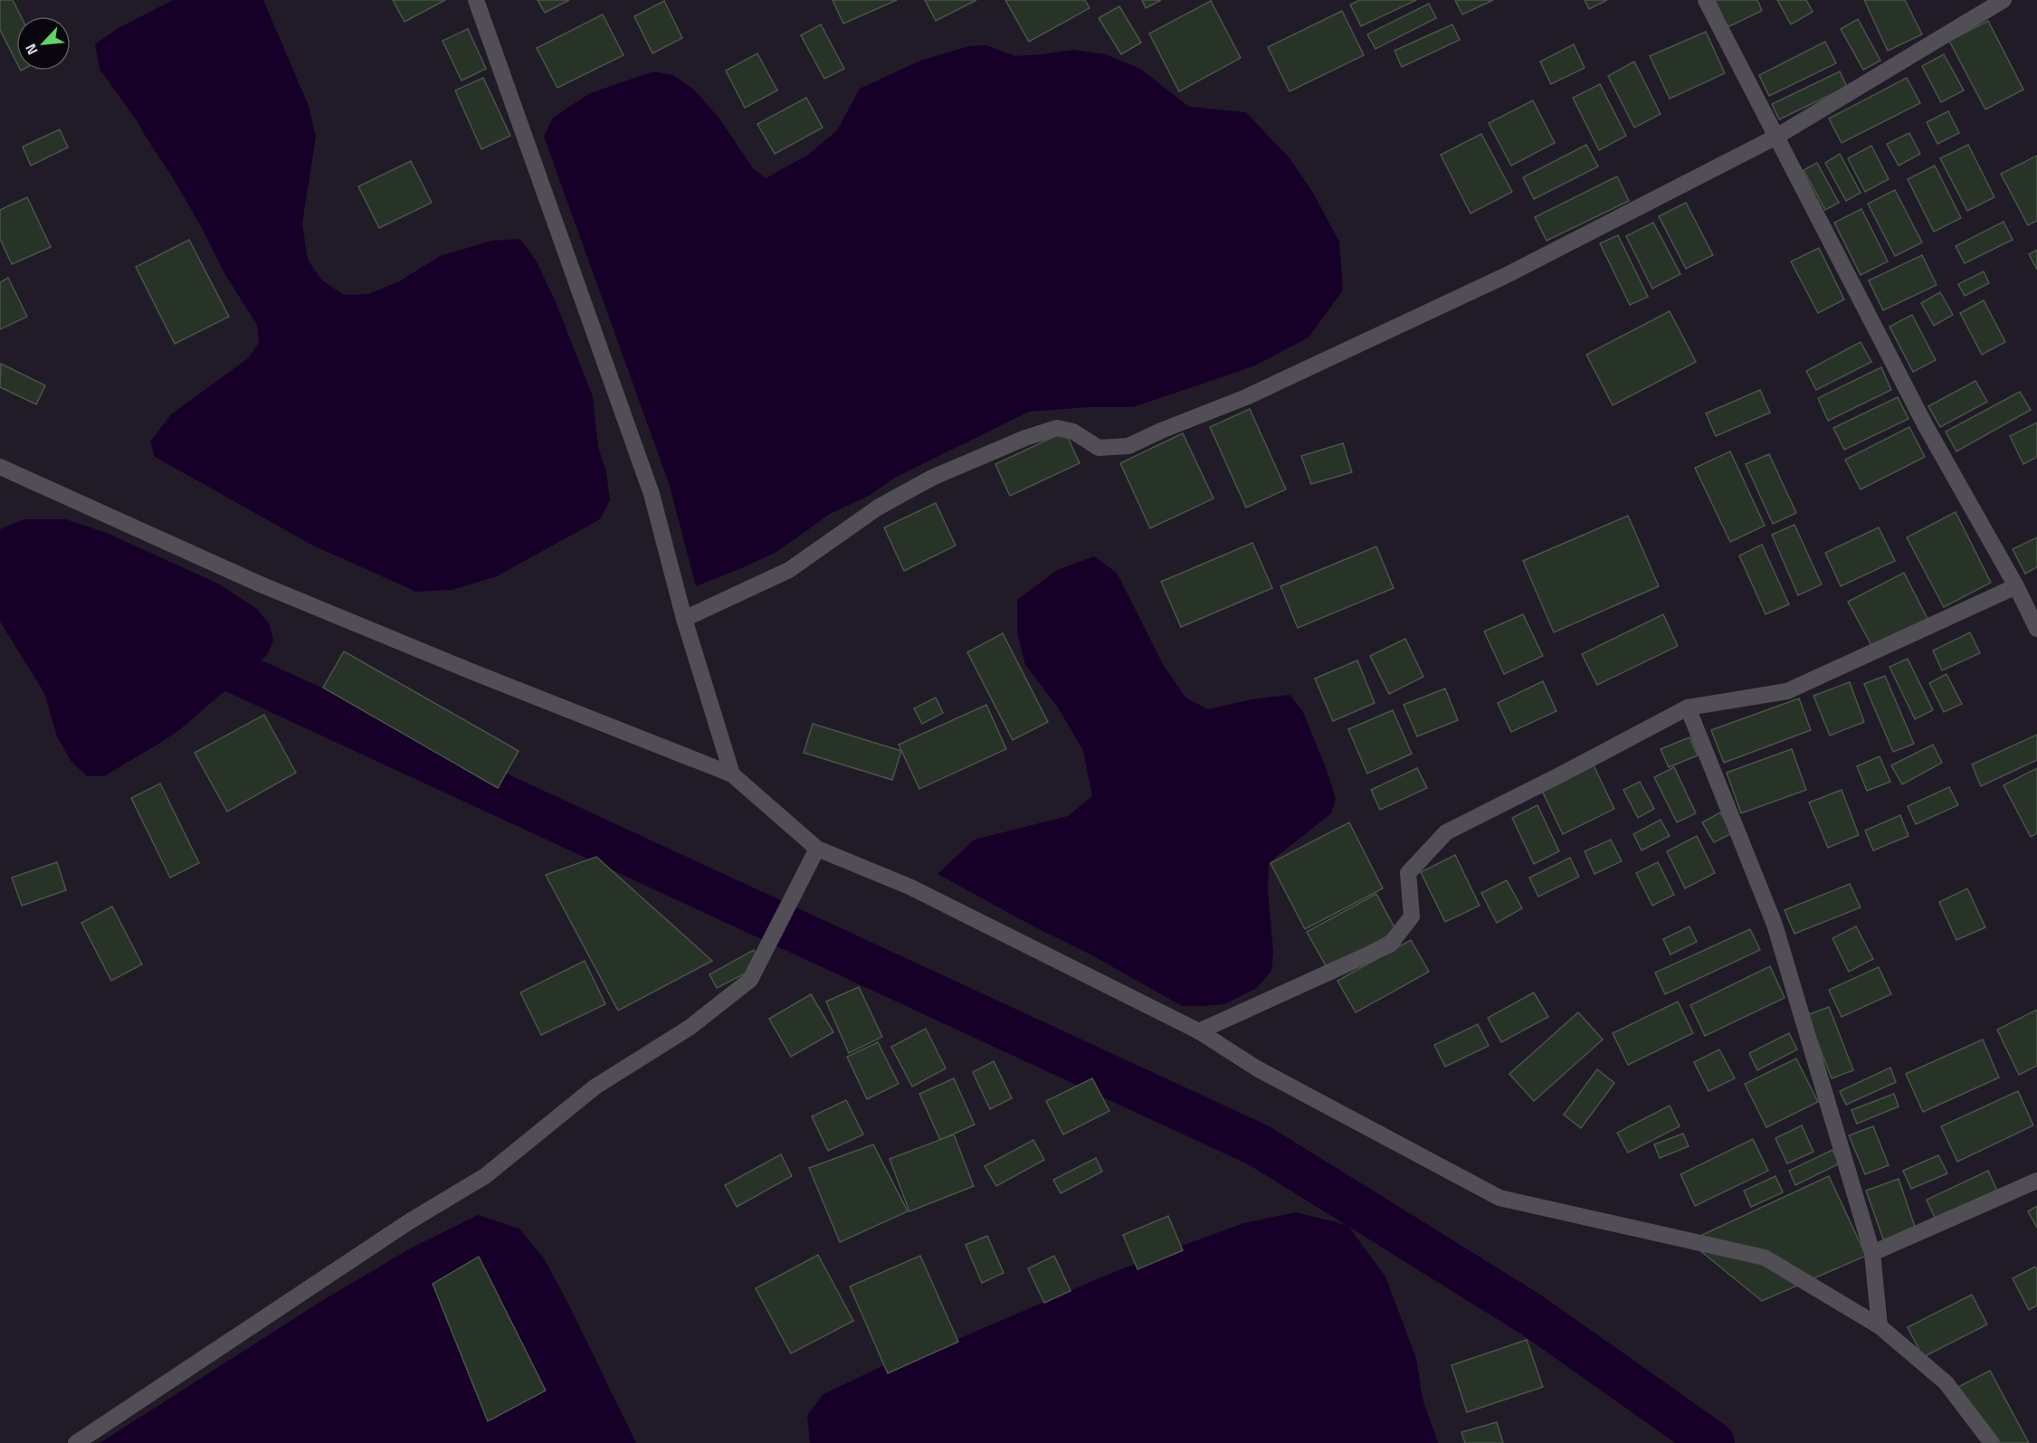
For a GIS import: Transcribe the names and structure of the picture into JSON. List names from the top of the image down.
{
  "north": "bottom left"
}
